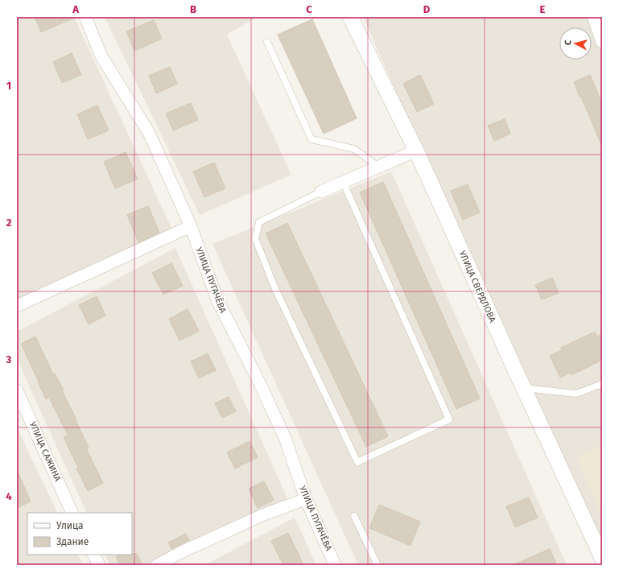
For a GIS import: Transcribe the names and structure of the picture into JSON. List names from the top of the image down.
{
  "streets": {
    "street": ["УЛИЦА ПУГАЧЁВА", "УЛИЦА СВЕРДЛОВА", "УЛИЦА САЖИНА"]
  },
  "legend": ["Улица", "Здание"],
  "north": "left",
  "grid": {
    "columns": [
      "A",
      "B",
      "C",
      "D",
      "E"
    ],
    "rows": [
      "1",
      "2",
      "3",
      "4"
    ]
  }
}
